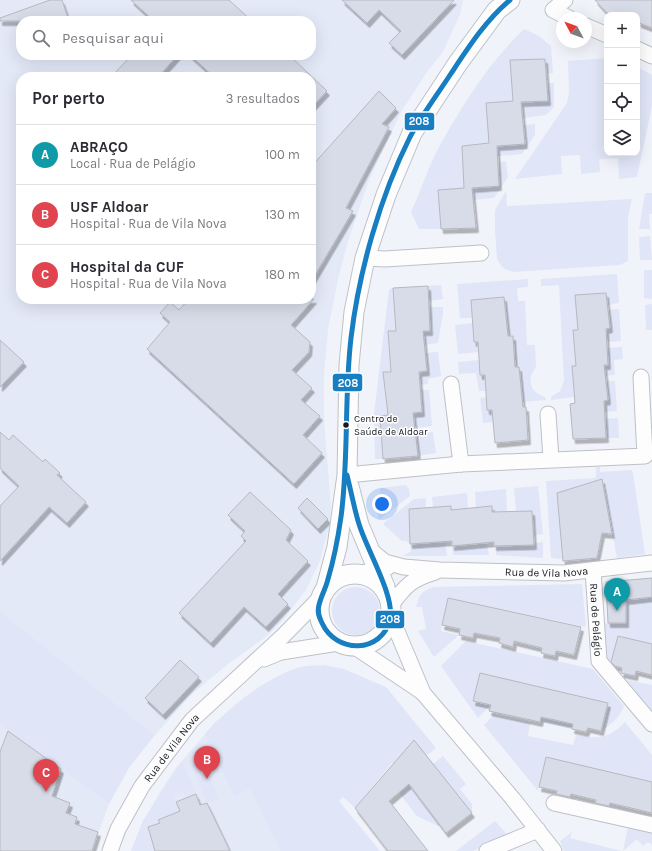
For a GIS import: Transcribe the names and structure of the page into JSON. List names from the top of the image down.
{
  "streets": {
    "street": ["Rua de Vila Nova", "Rua de Pelágio"]
  },
  "crossings": [
    ["Rua de Vila Nova", "Rua de Pelágio"]
  ],
  "places": ["Centro de Saúde de Aldoar"],
  "lines": ["transit line 208"],
  "north": "top left",
  "page": {
    "map_buttons": ["+", "−"],
    "search": "Pesquisar aqui",
    "heading": ["Por perto", "3 resultados"],
    "list": [
      {
        "mark": "A",
        "name": "ABRAÇO",
        "note": "Local · Rua de Pelágio",
        "value": "100 m"
      },
      {
        "mark": "B",
        "name": "USF Aldoar",
        "note": "Hospital · Rua de Vila Nova",
        "value": "130 m"
      },
      {
        "mark": "C",
        "name": "Hospital da CUF",
        "note": "Hospital · Rua de Vila Nova",
        "value": "180 m"
      }
    ],
    "pins": ["A", "B", "C"]
  }
}
